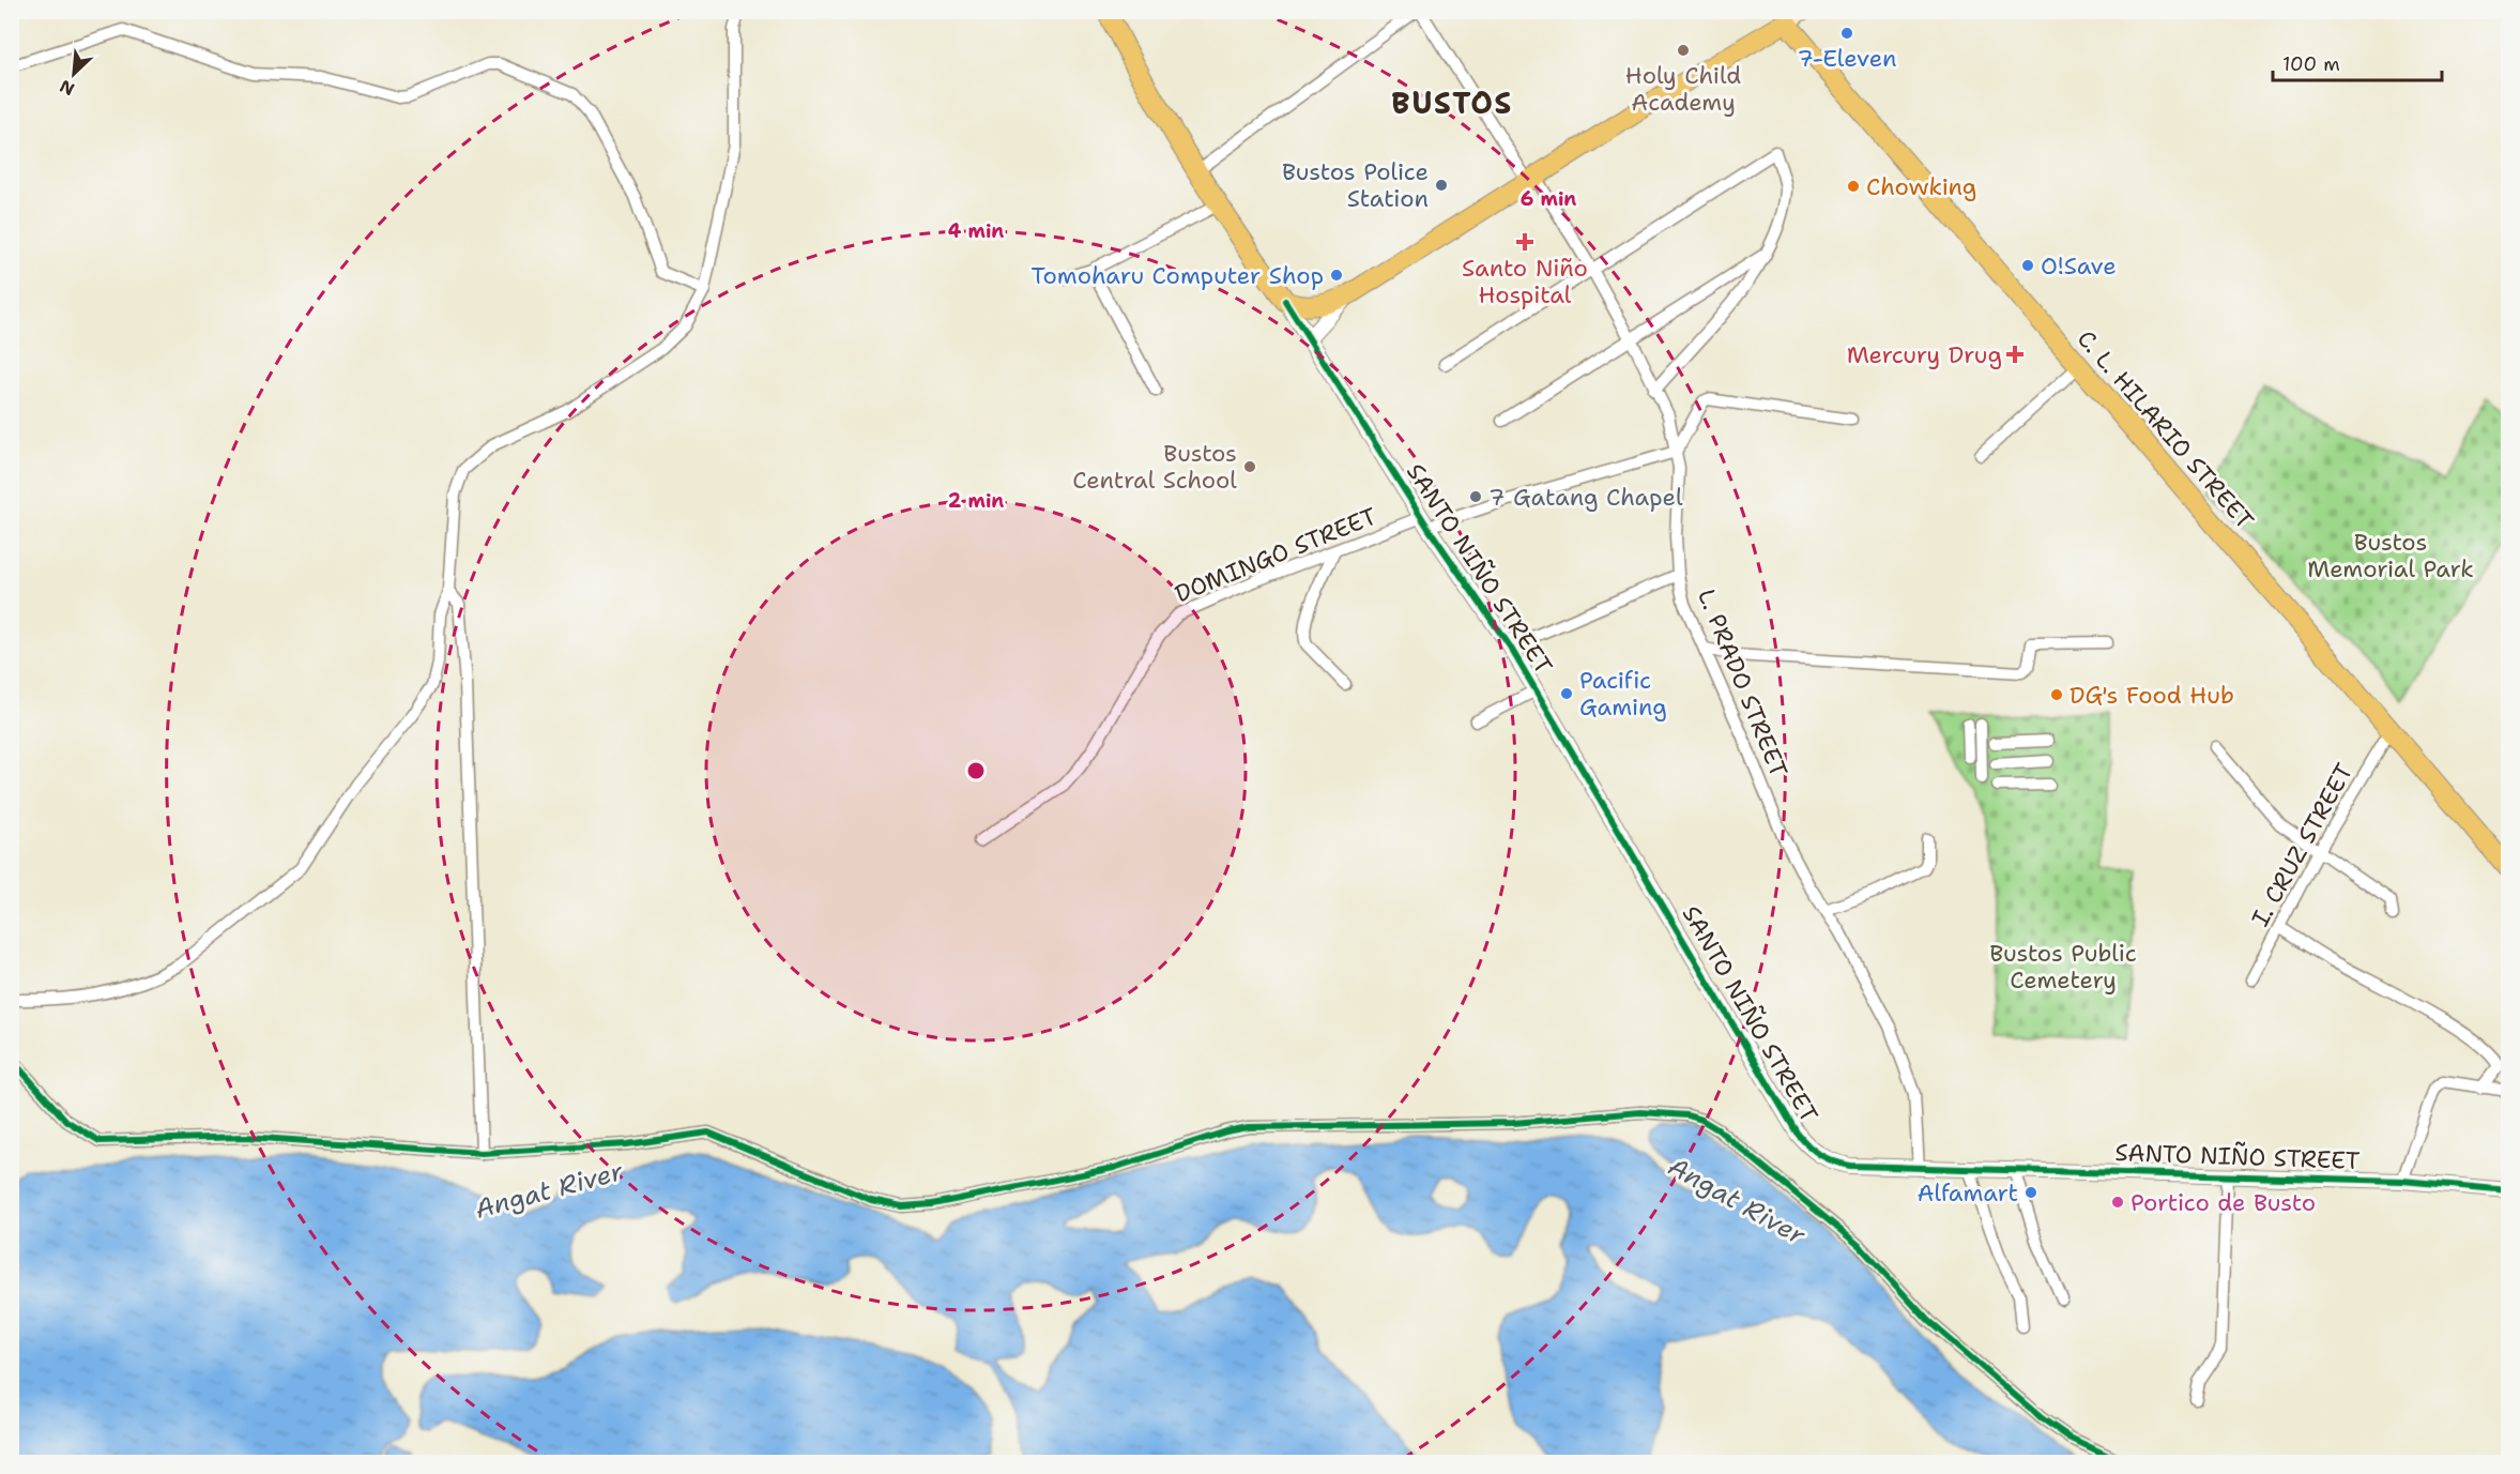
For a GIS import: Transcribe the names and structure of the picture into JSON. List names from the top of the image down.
{
  "streets": {
    "main road": ["C. L. HILARIO STREET"],
    "street": [
      "DOMINGO STREET",
      "SANTO NIÑO STREET",
      "L. PRADO STREET",
      "I. CRUZ STREET"
    ]
  },
  "crossings": [
    ["C. L. HILARIO STREET", "I. CRUZ STREET"],
    ["DOMINGO STREET", "SANTO NIÑO STREET"],
    ["DOMINGO STREET", "L. PRADO STREET"],
    ["SANTO NIÑO STREET", "L. PRADO STREET"]
  ],
  "districts": ["BUSTOS"],
  "water": ["Angat River"],
  "parks": ["Bustos Memorial Park", "Bustos Public Cemetery"],
  "places": {
    "other": [
      "7-Eleven",
      "Holy Child Academy",
      "Bustos Police Station",
      "Chowking",
      "O!Save",
      "Tomoharu Computer Shop",
      "Bustos Central School",
      "7 Gatang Chapel",
      "Pacific Gaming",
      "DG's Food Hub",
      "Alfamart",
      "Portico de Busto"
    ],
    "health": ["Santo Niño Hospital", "Mercury Drug"]
  },
  "scale_bar": "100 m",
  "north": "bottom left",
  "rings": ["6 min", "4 min", "2 min"]
}
